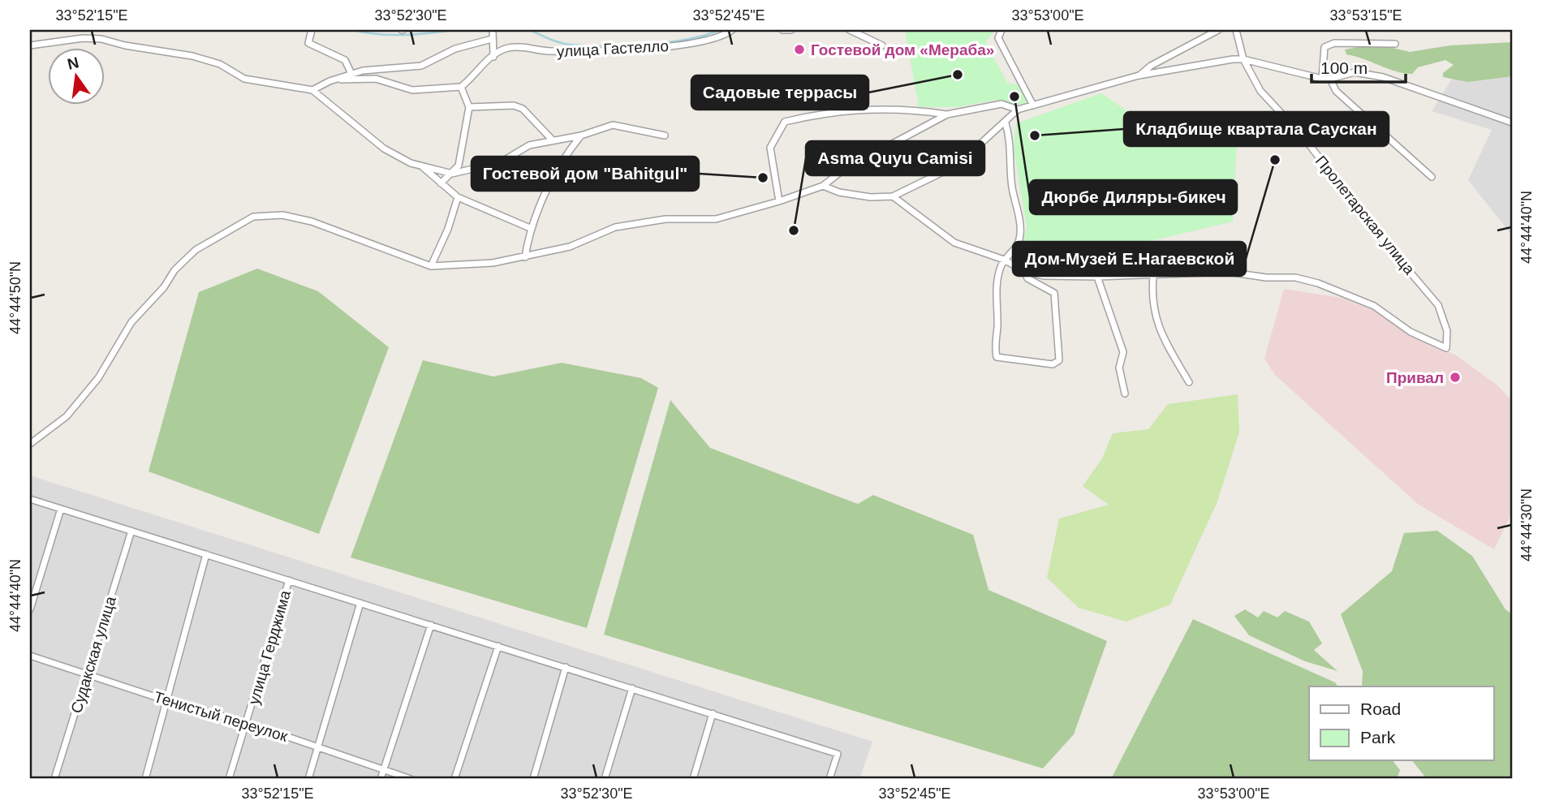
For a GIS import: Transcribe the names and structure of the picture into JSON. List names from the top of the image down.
{
  "streets": {
    "street": [
      "улица Гастелло",
      "Пролетарская улица",
      "улица Герджима",
      "Судакская улица",
      "Тенистый переулок"
    ]
  },
  "crossings": [
    ["улица Герджима", "Тенистый переулок"],
    ["Судакская улица", "Тенистый переулок"]
  ],
  "places": [
    "Гостевой дом «Мераба»",
    "Садовые террасы",
    "Дюрбе Диляры-бикеч",
    "Кладбище квартала Саускан",
    "Дом-Музей Е.Нагаевской",
    "Гостевой дом \"Bahitgul\"",
    "Asma Quyu Camisi",
    "Привал"
  ],
  "legend": ["Road", "Park"],
  "scale_bar": "100 m",
  "north": "top",
  "coordinates": [
    "33°52'15\"E",
    "33°52'30\"E",
    "33°52'45\"E",
    "33°53'00\"E",
    "33°53'15\"E",
    "44°44'40\"N",
    "44°44'50\"N",
    "44°44'30\"N"
  ]
}
